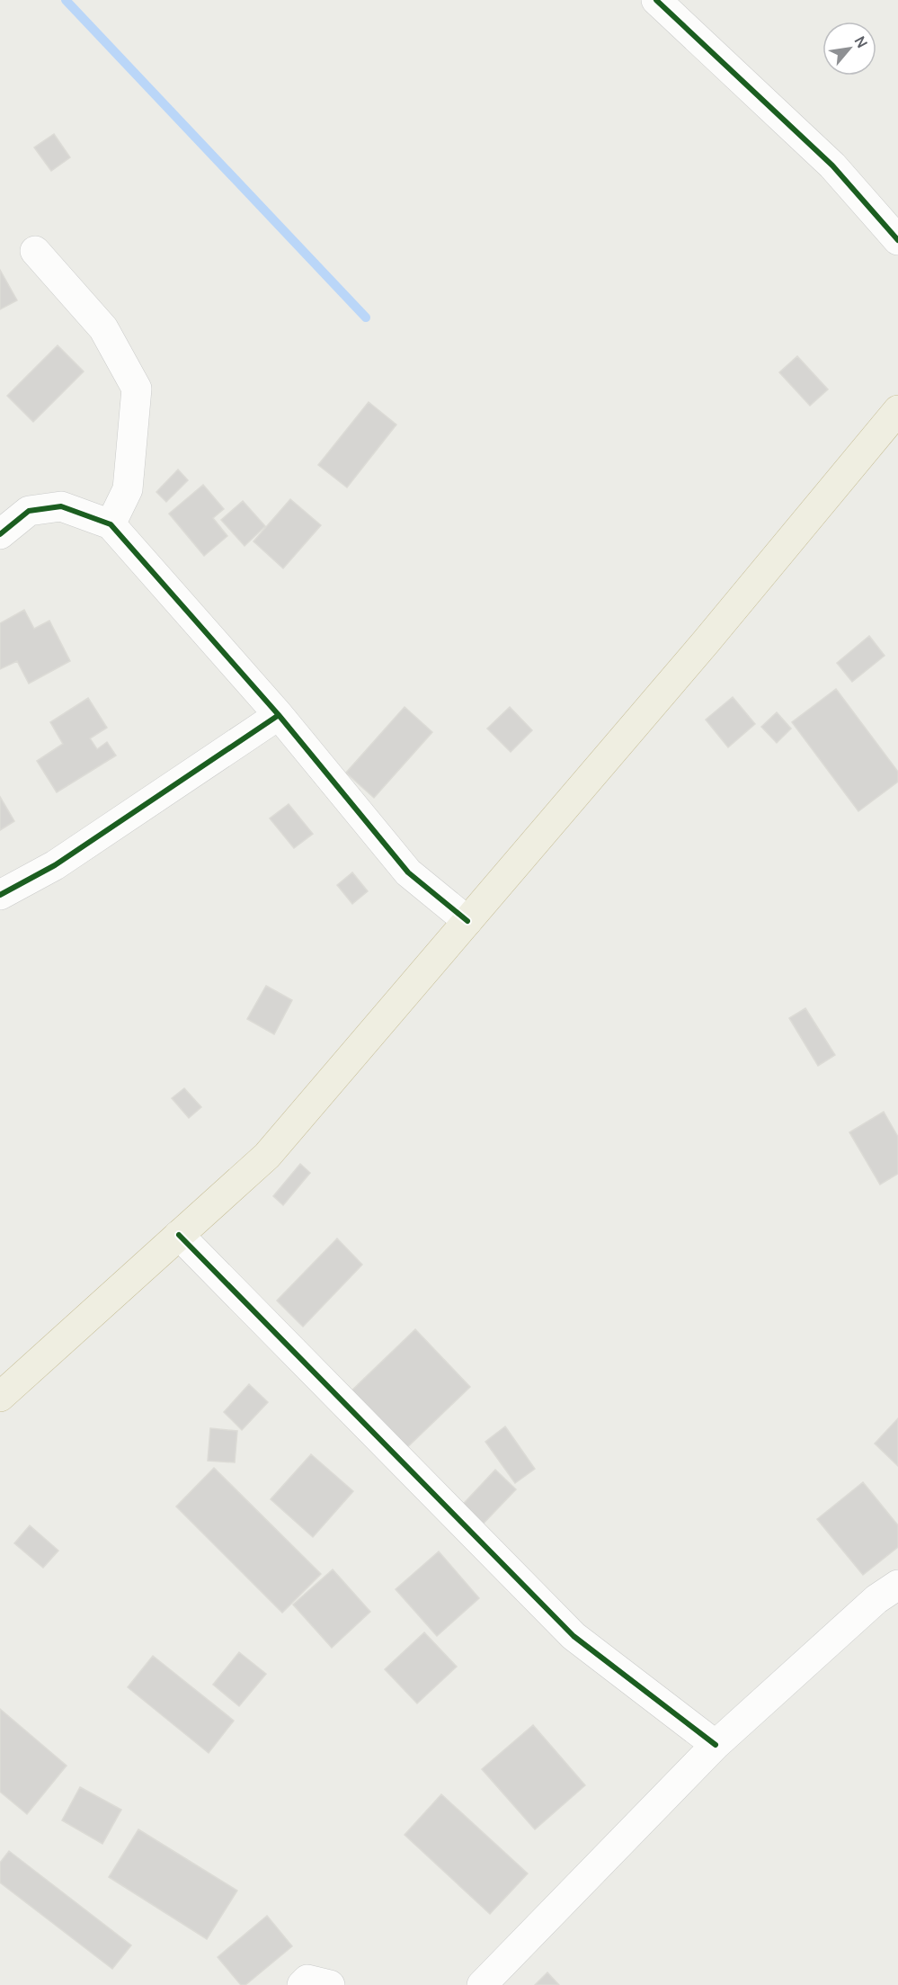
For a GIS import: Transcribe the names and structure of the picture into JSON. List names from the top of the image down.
{
  "north": "top right"
}
